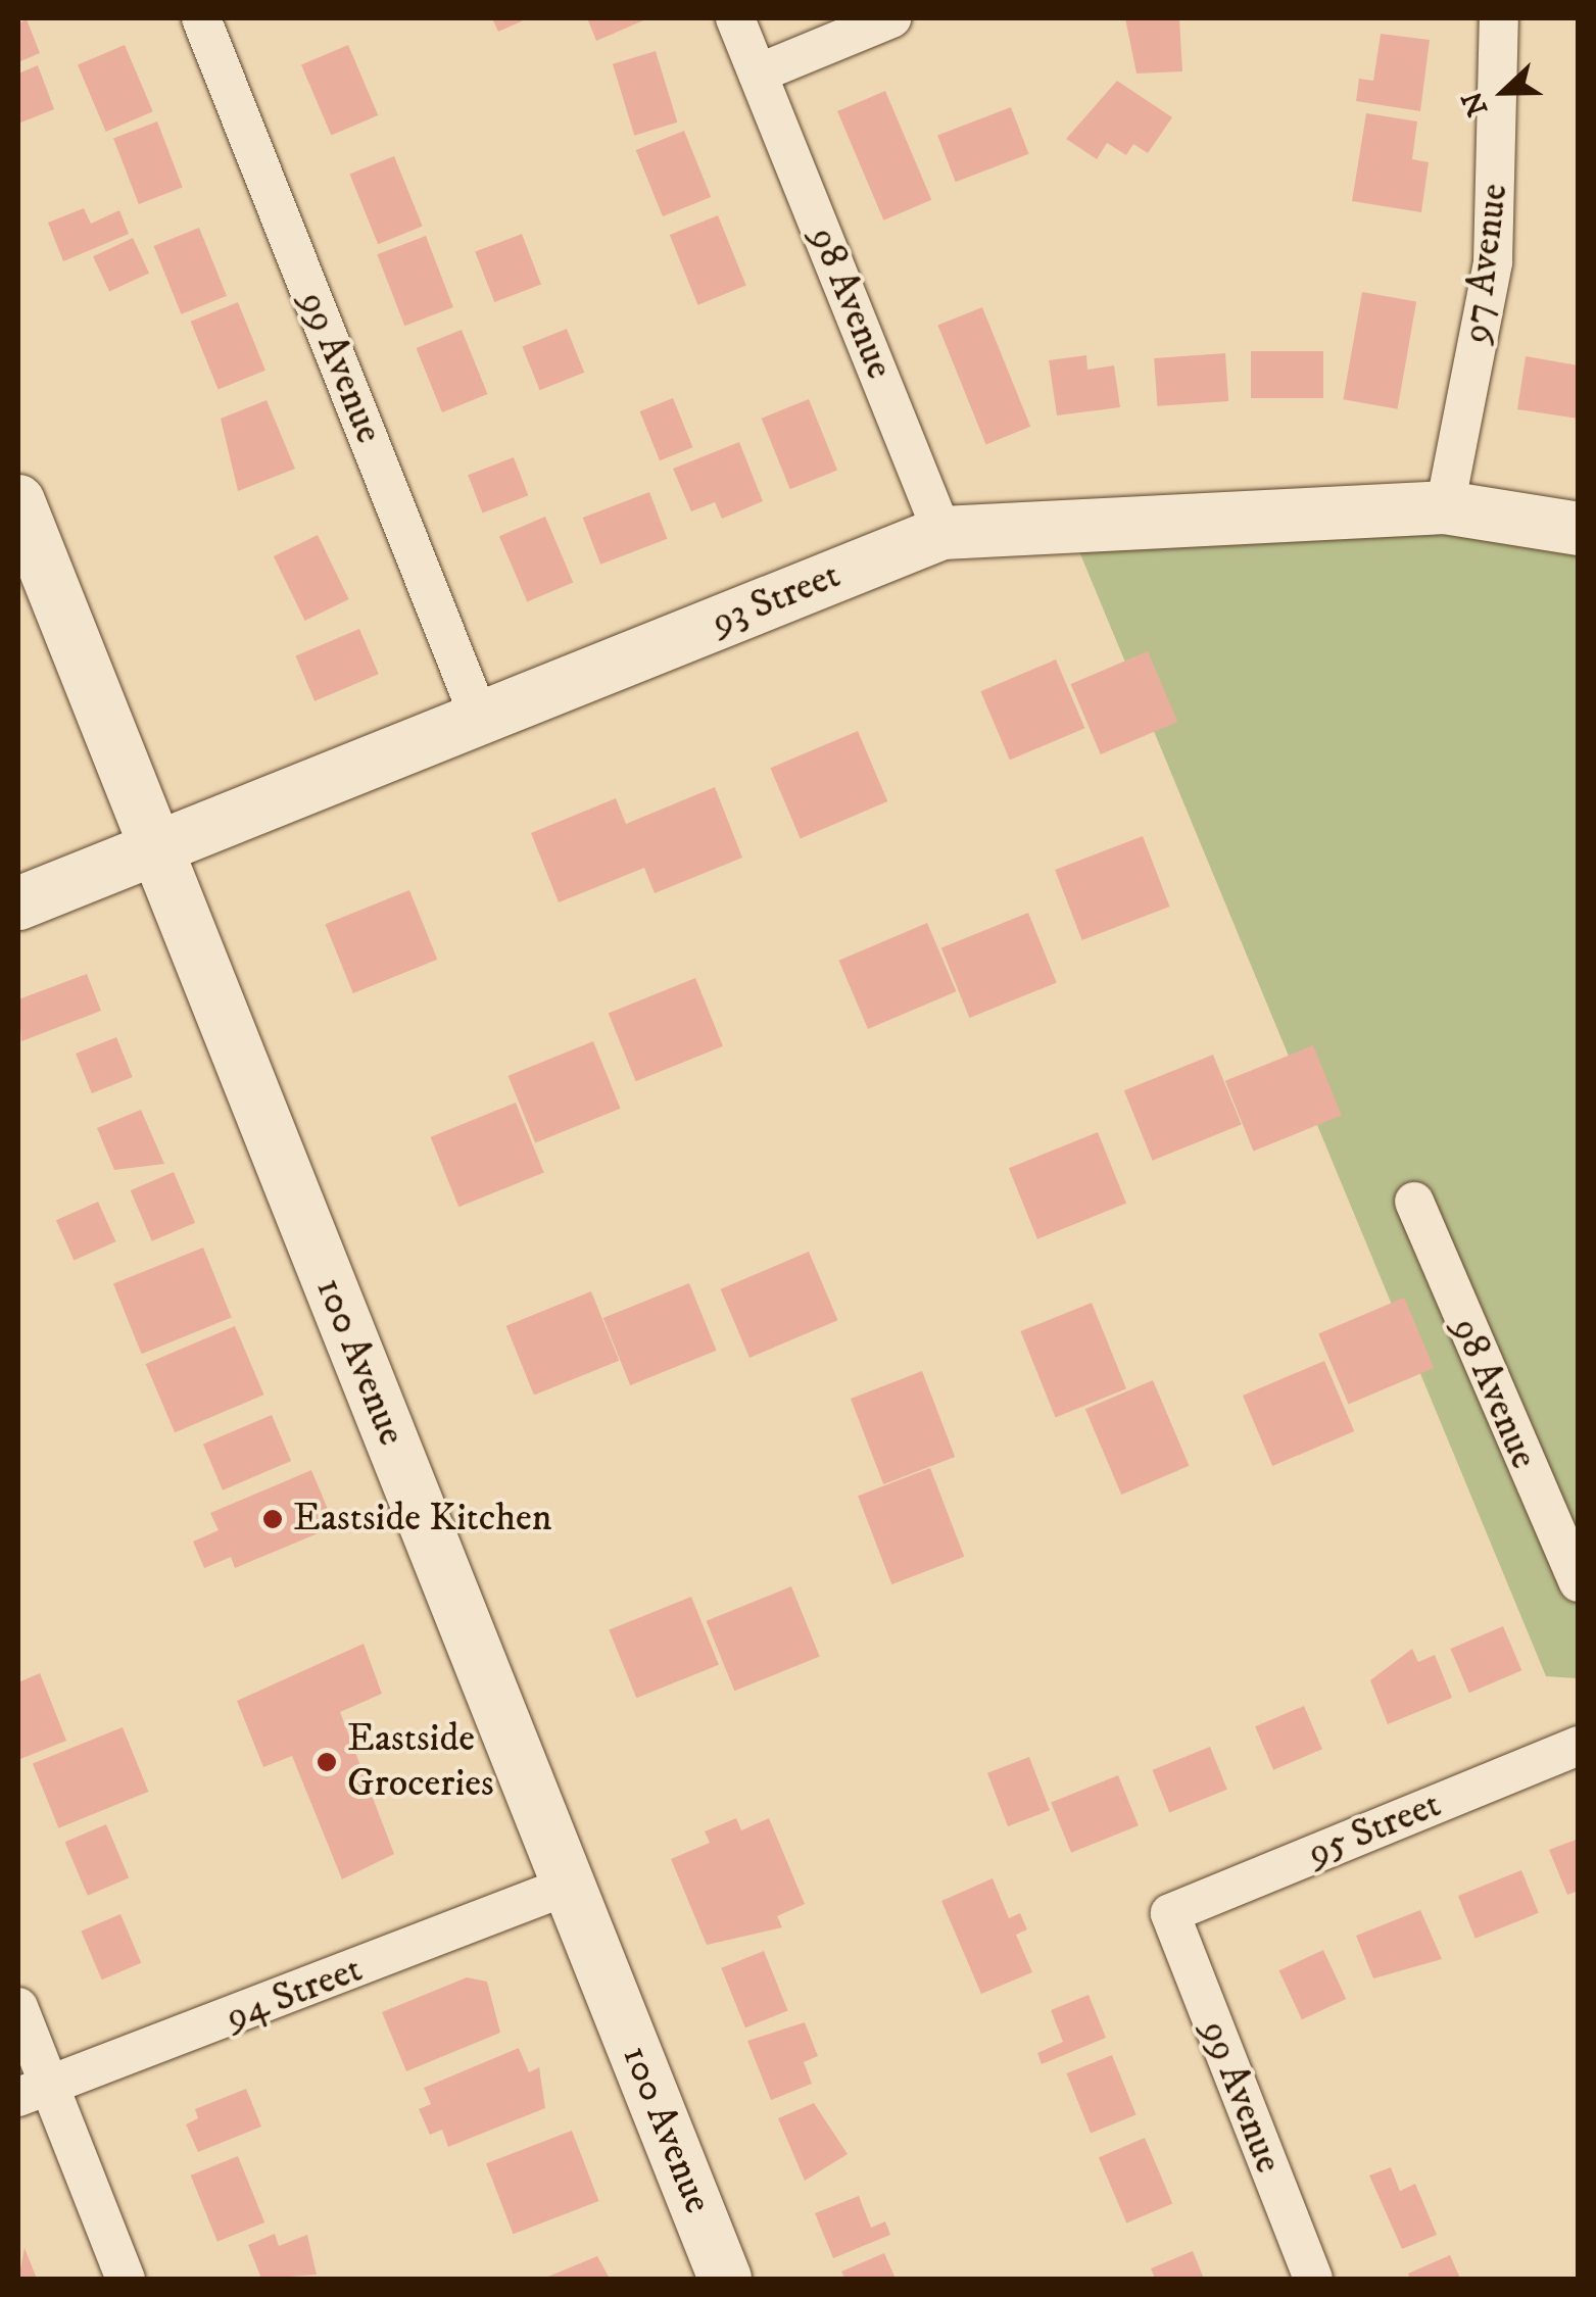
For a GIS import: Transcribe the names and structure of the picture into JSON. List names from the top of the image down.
{
  "streets": {
    "main road": ["93 Street", "100 Avenue"],
    "street": [
      "97 Avenue",
      "98 Avenue",
      "99 Avenue",
      "95 Street",
      "94 Street"
    ]
  },
  "crossings": [
    ["97 Avenue", "93 Street"],
    ["98 Avenue", "93 Street"],
    ["99 Avenue", "93 Street"],
    ["99 Avenue", "95 Street"],
    ["93 Street", "100 Avenue"],
    ["100 Avenue", "94 Street"]
  ],
  "places": ["Eastside Kitchen", "Eastside Groceries"],
  "north": "left"
}
